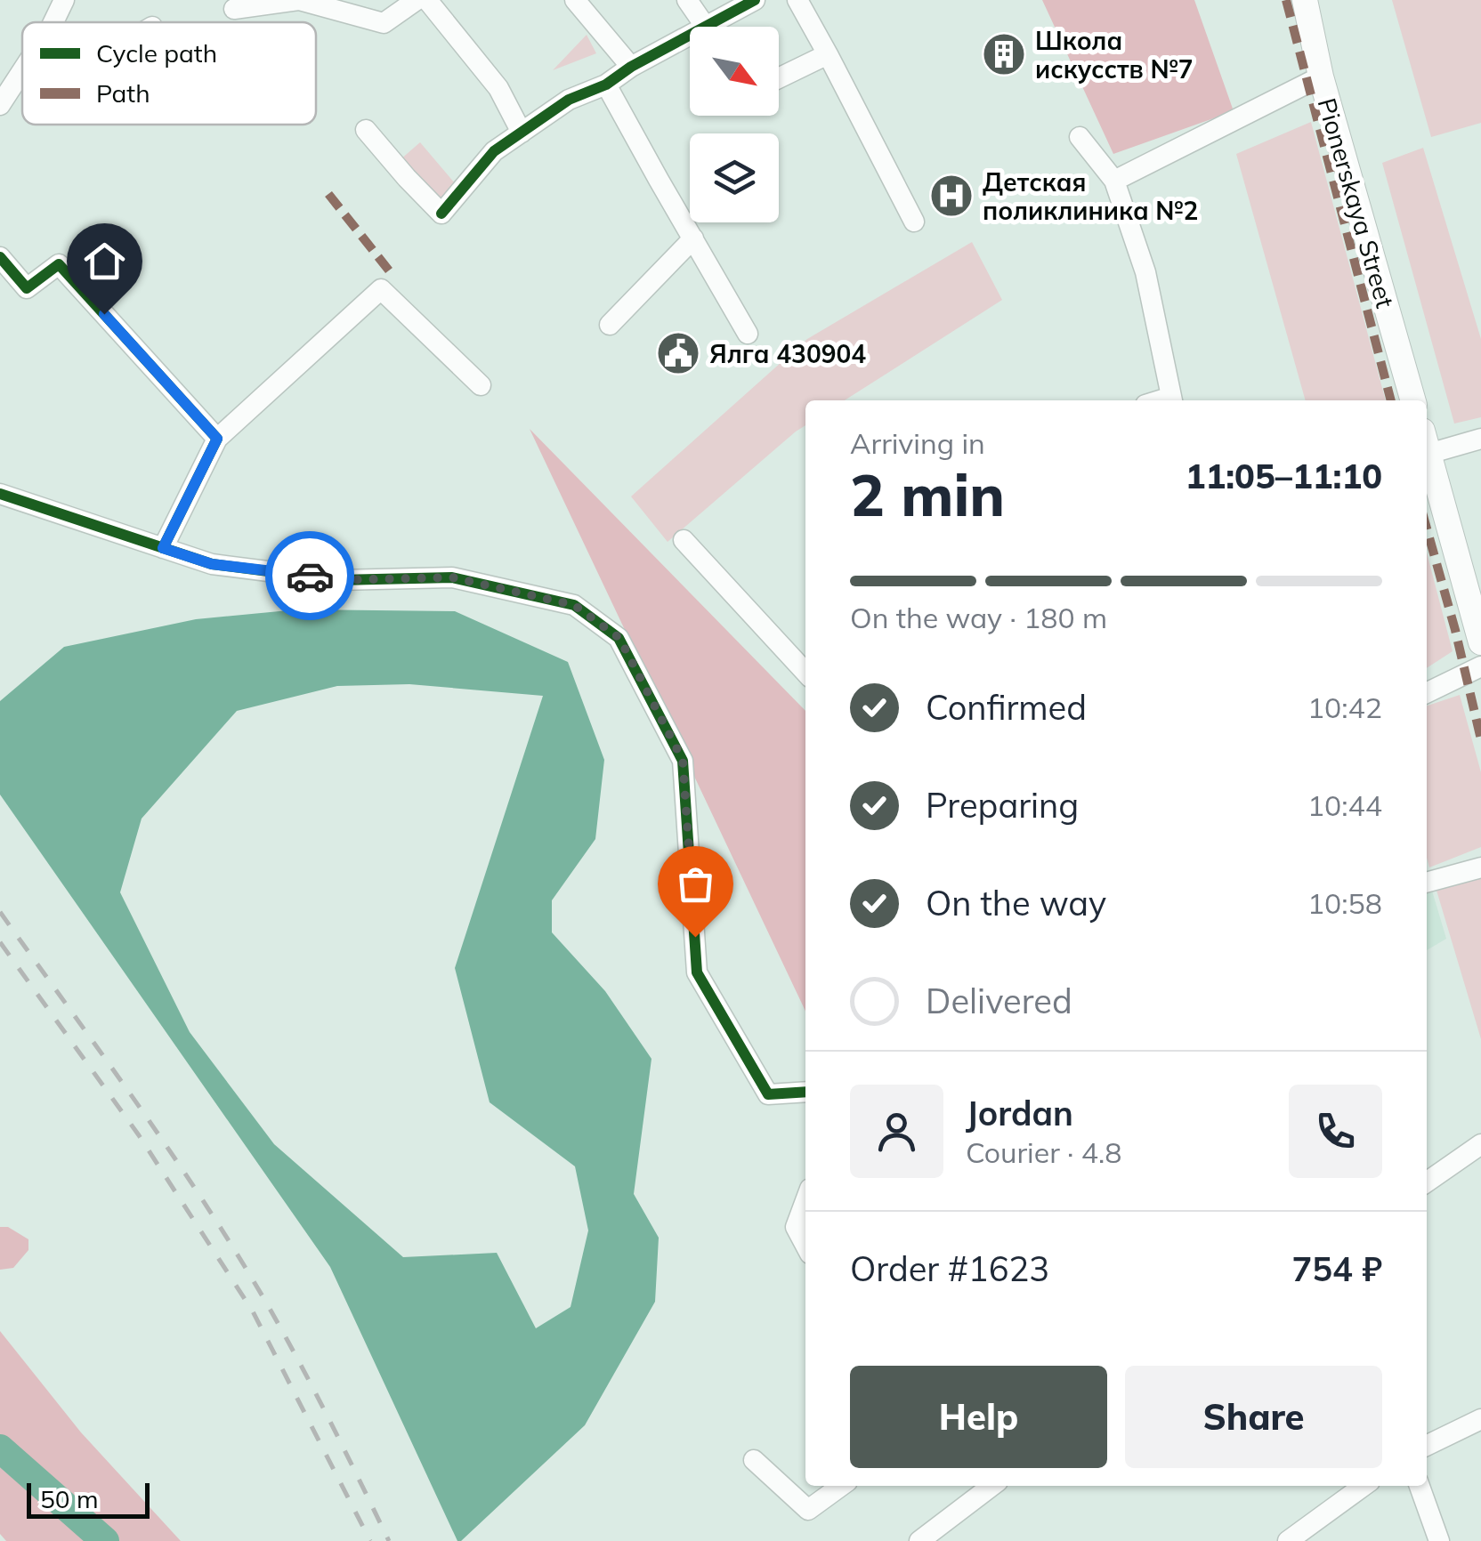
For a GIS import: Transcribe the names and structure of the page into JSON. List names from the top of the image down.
{
  "streets": {
    "main road": ["Pionerskaya Street"]
  },
  "places": {
    "building": ["Школа искусств №7"],
    "hospital": ["Детская поликлиника №2"],
    "public building": ["Ялга 430904"]
  },
  "legend": ["Cycle path", "Path"],
  "scale_bar": "50 m",
  "north": "bottom right",
  "page": {
    "heading": ["2 min", "Arriving in", "11:05–11:10"],
    "panel": [
      "Jordan",
      "Courier · 4.8",
      "Order #1623",
      "754 ₽"
    ],
    "bar": "On the way · 180 m",
    "list": [
      ["Confirmed", "10:42"],
      ["Preparing", "10:44"],
      ["On the way", "10:58"],
      "Delivered"
    ],
    "buttons": ["Help", "Share"],
    "scale": "50 m"
  }
}
